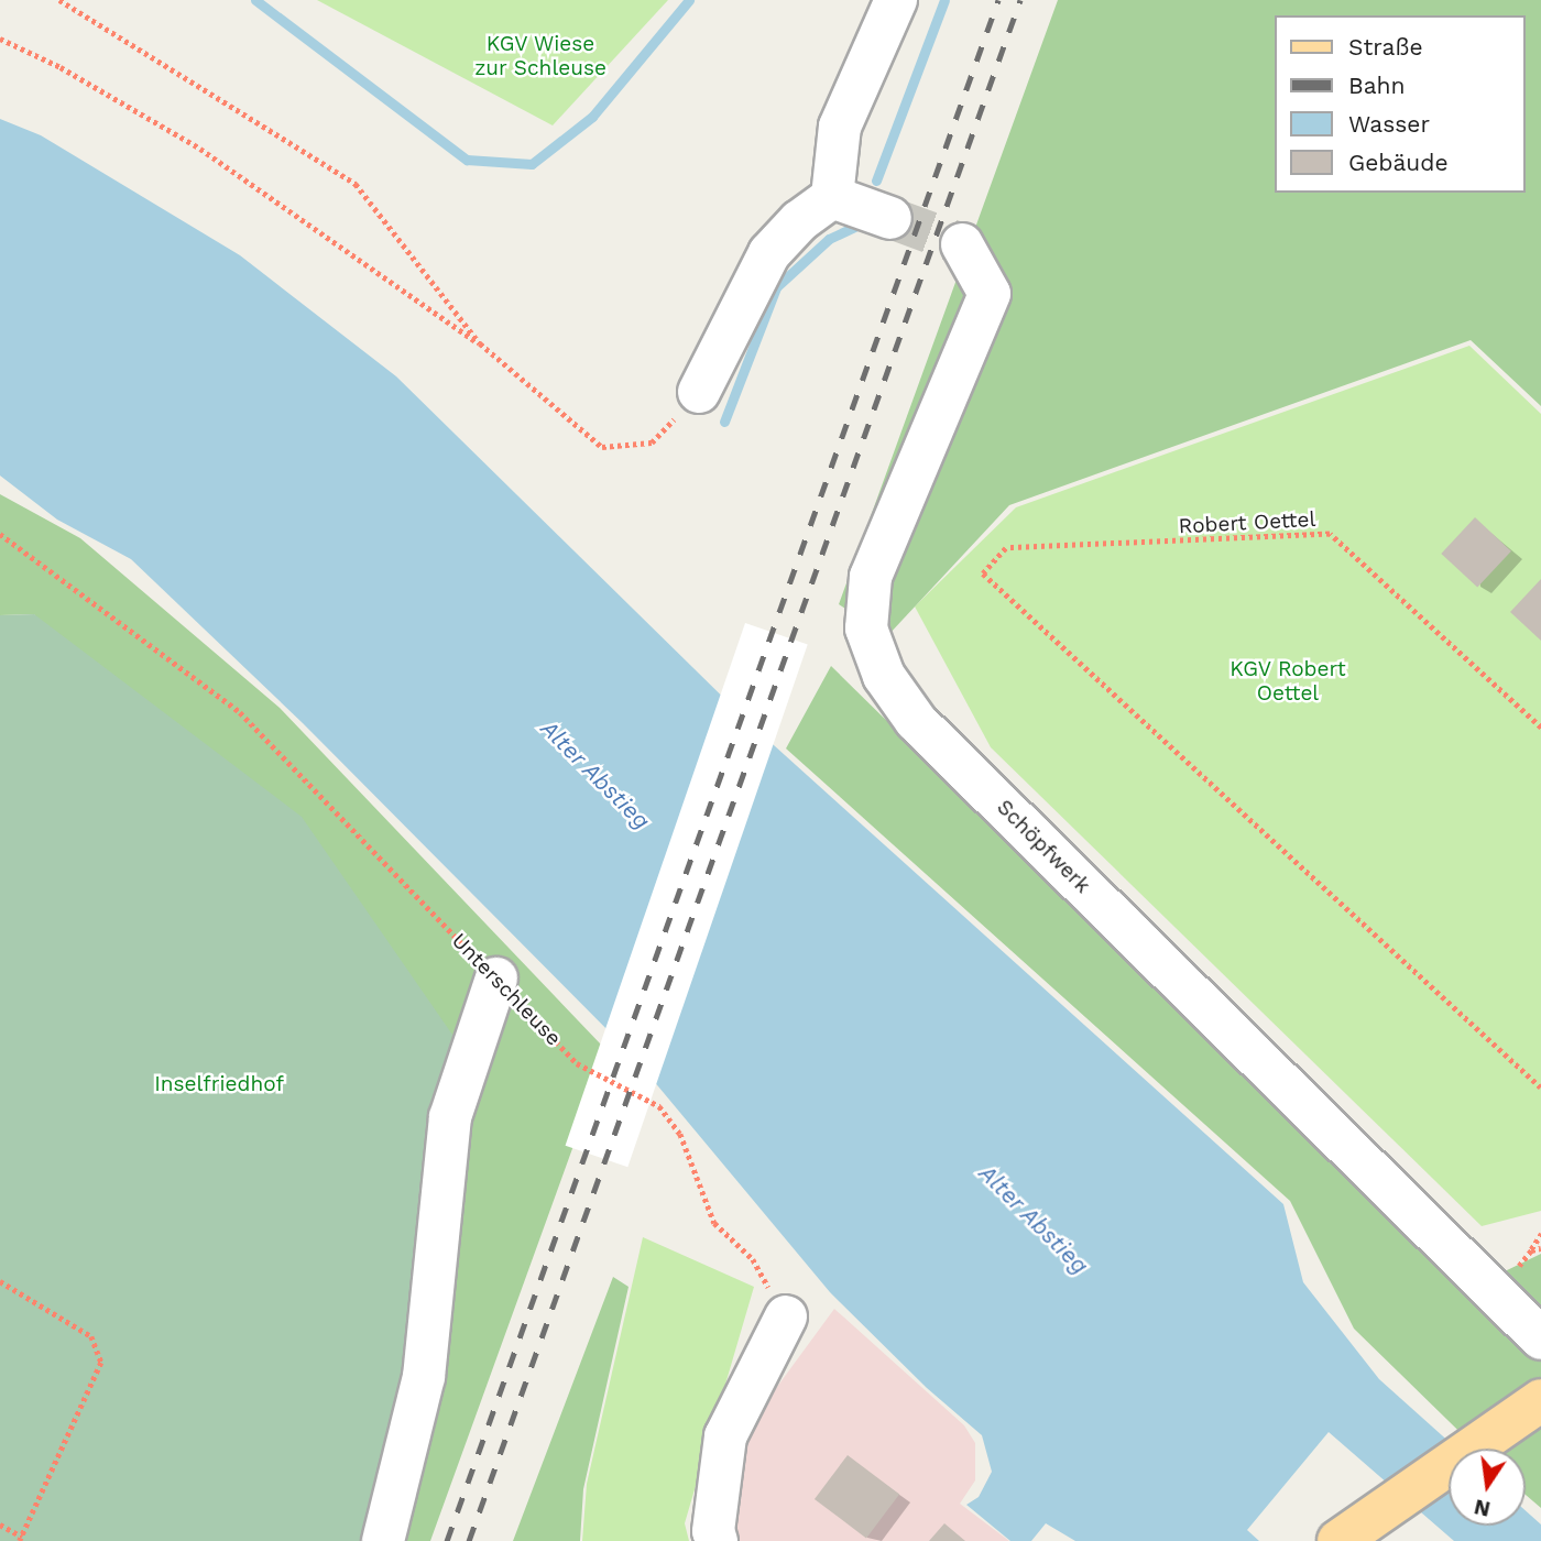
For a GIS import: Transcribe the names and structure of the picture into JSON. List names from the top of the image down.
{
  "streets": {
    "street": ["Schöpfwerk"],
    "path": ["Robert Oettel", "Unterschleuse"]
  },
  "water": ["Alter Abstieg"],
  "parks": ["KGV Wiese zur Schleuse", "KGV Robert Oettel", "Inselfriedhof"],
  "legend": [
    "Straße",
    "Bahn",
    "Wasser",
    "Gebäude"
  ],
  "north": "bottom"
}
